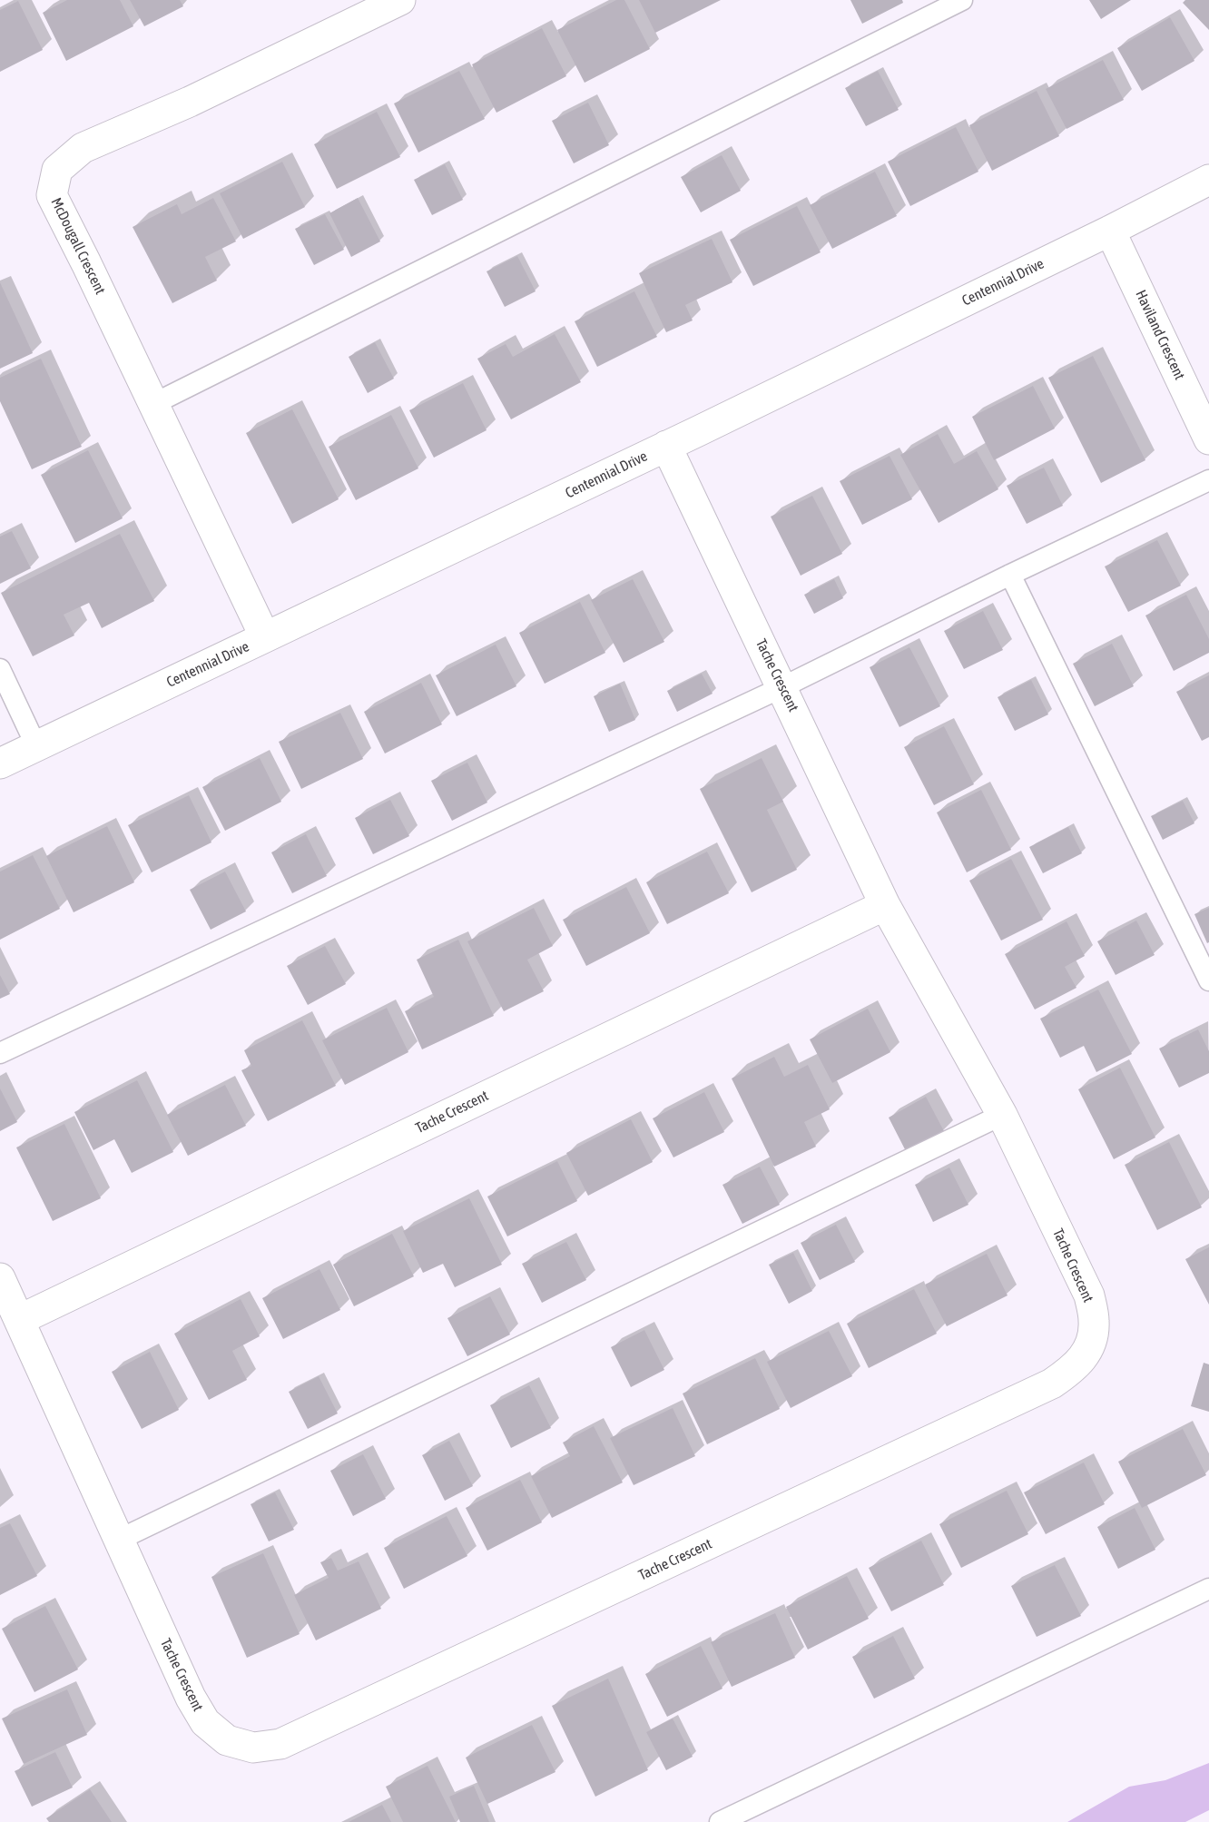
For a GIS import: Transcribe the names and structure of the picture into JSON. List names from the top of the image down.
{
  "streets": {
    "street": [
      "McDougall Crescent",
      "Centennial Drive",
      "Haviland Crescent",
      "Tache Crescent"
    ]
  },
  "crossings": [
    ["McDougall Crescent", "Centennial Drive"],
    ["Centennial Drive", "Haviland Crescent"],
    ["Centennial Drive", "Tache Crescent"]
  ]
}
